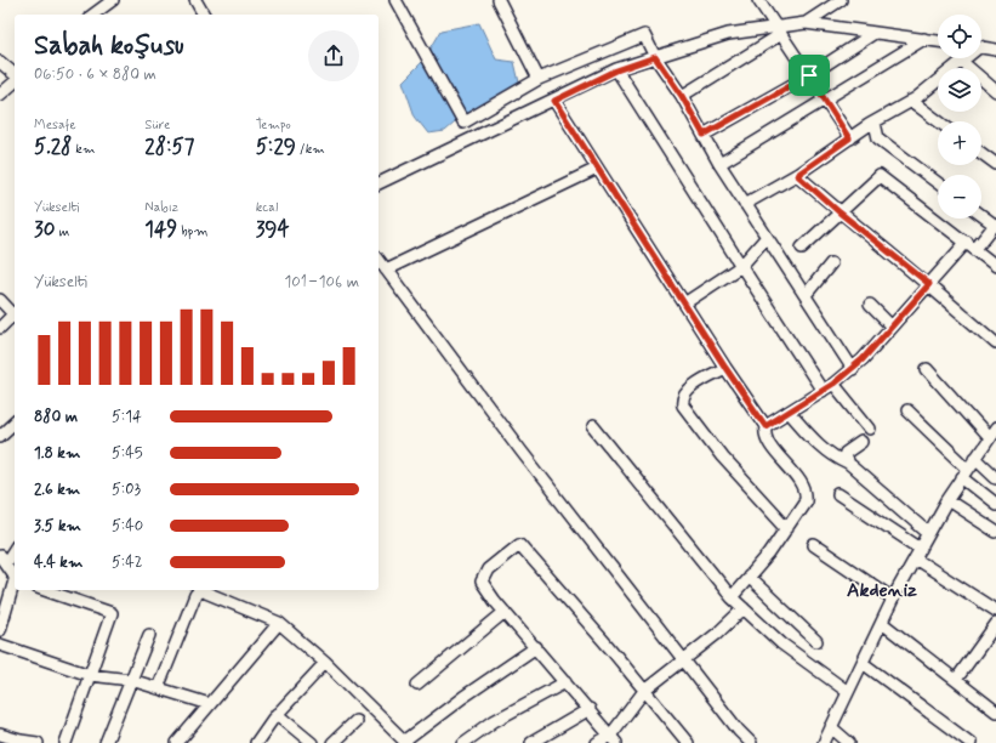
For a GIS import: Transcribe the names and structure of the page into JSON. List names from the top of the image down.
{
  "districts": ["Akdeniz"],
  "page": {
    "map_buttons": ["+", "−"],
    "heading": ["Sabah koşusu", "06:50 · 6 × 880 m"],
    "stats": [
      ["Mesafe", "5.28 km"],
      ["Süre", "28:57"],
      ["Tempo", "5:29 /km"],
      ["Yükselti", "30 m"],
      ["Nabız", "149 bpm"],
      ["kcal", "394"]
    ],
    "chart": ["Yükselti", "101–106 m"],
    "list": [
      {
        "name": "880 m",
        "note": "5:14"
      },
      {
        "name": "1.8 km",
        "note": "5:45"
      },
      {
        "name": "2.6 km",
        "note": "5:03"
      },
      {
        "name": "3.5 km",
        "note": "5:40"
      },
      {
        "name": "4.4 km",
        "note": "5:42"
      }
    ]
  }
}
